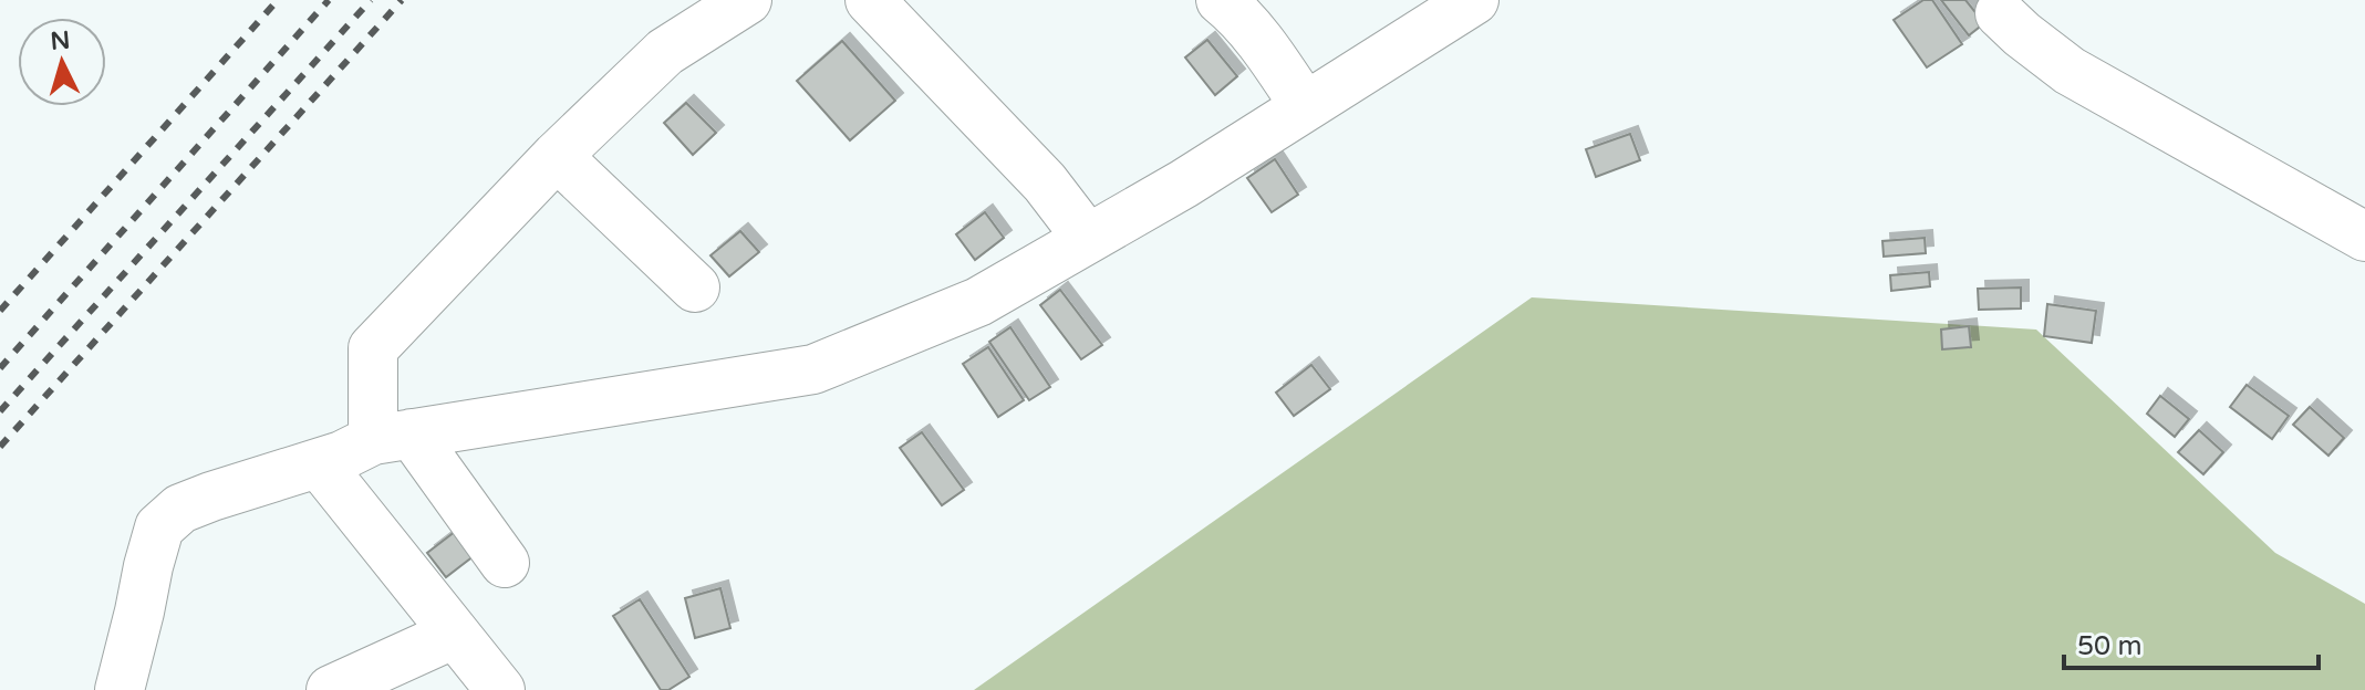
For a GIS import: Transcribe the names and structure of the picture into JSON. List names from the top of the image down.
{
  "scale_bar": "50 m",
  "north": "top"
}
